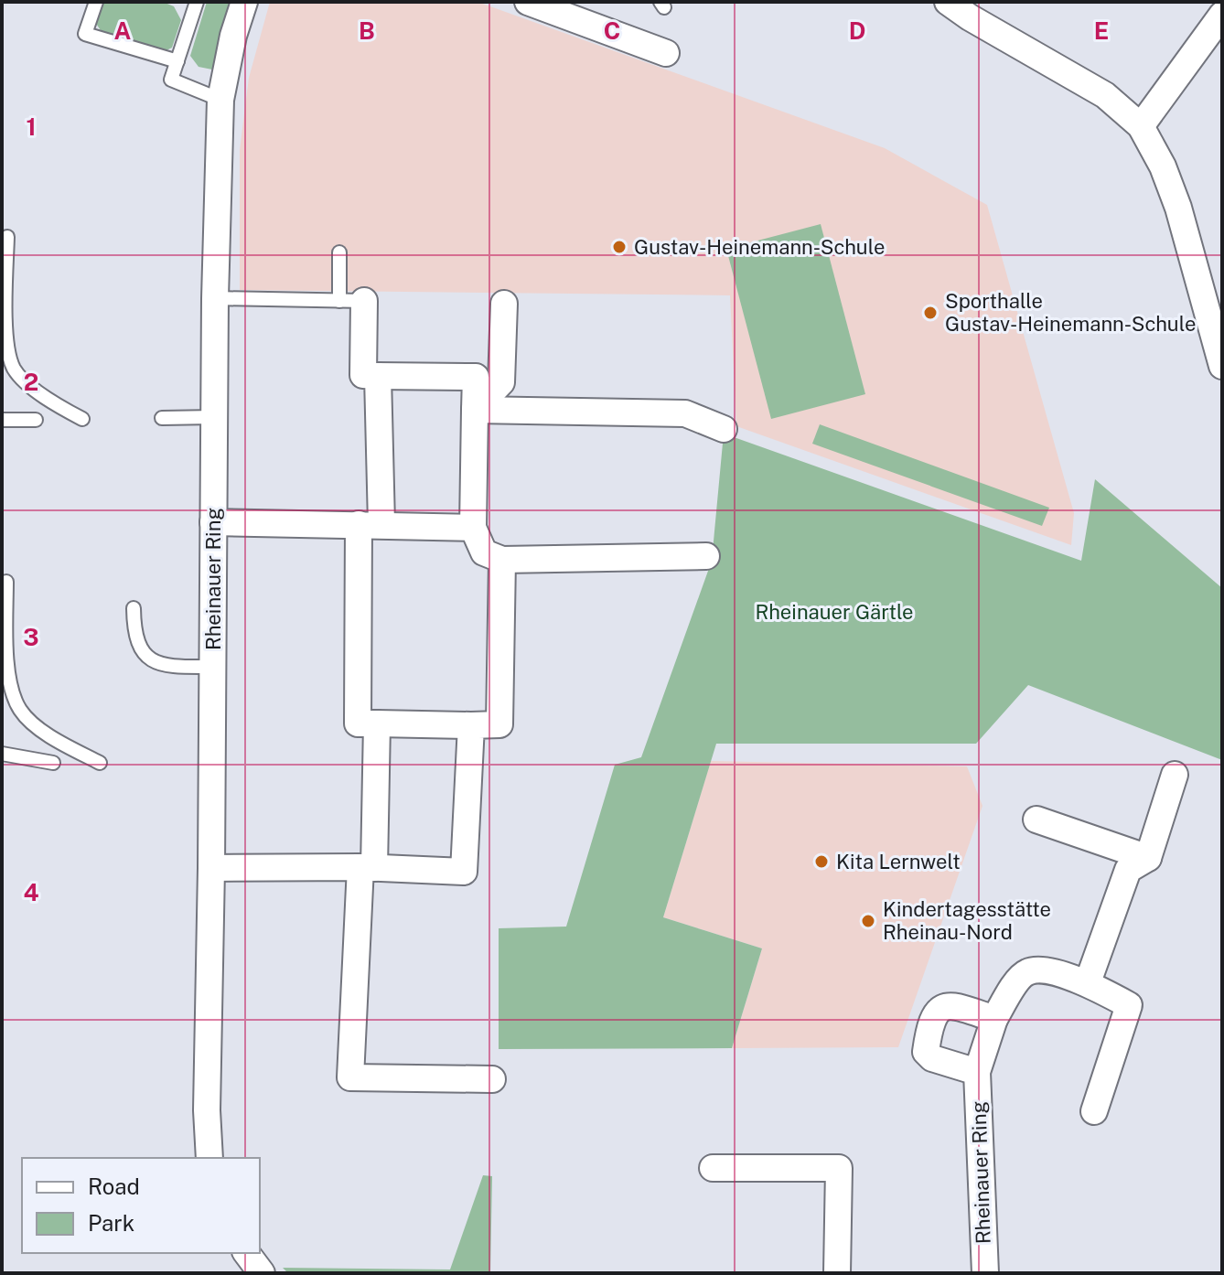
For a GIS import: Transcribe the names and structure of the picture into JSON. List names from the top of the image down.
{
  "streets": {
    "street": ["Rheinauer Ring"]
  },
  "parks": ["Rheinauer Gärtle"],
  "places": [
    "Gustav-Heinemann-Schule",
    "Sporthalle Gustav-Heinemann-Schule",
    "Kita Lernwelt",
    "Kindertagesstätte Rheinau-Nord"
  ],
  "legend": ["Road", "Park"],
  "grid": {
    "columns": [
      "A",
      "B",
      "C",
      "D",
      "E"
    ],
    "rows": [
      "1",
      "2",
      "3",
      "4"
    ]
  }
}
